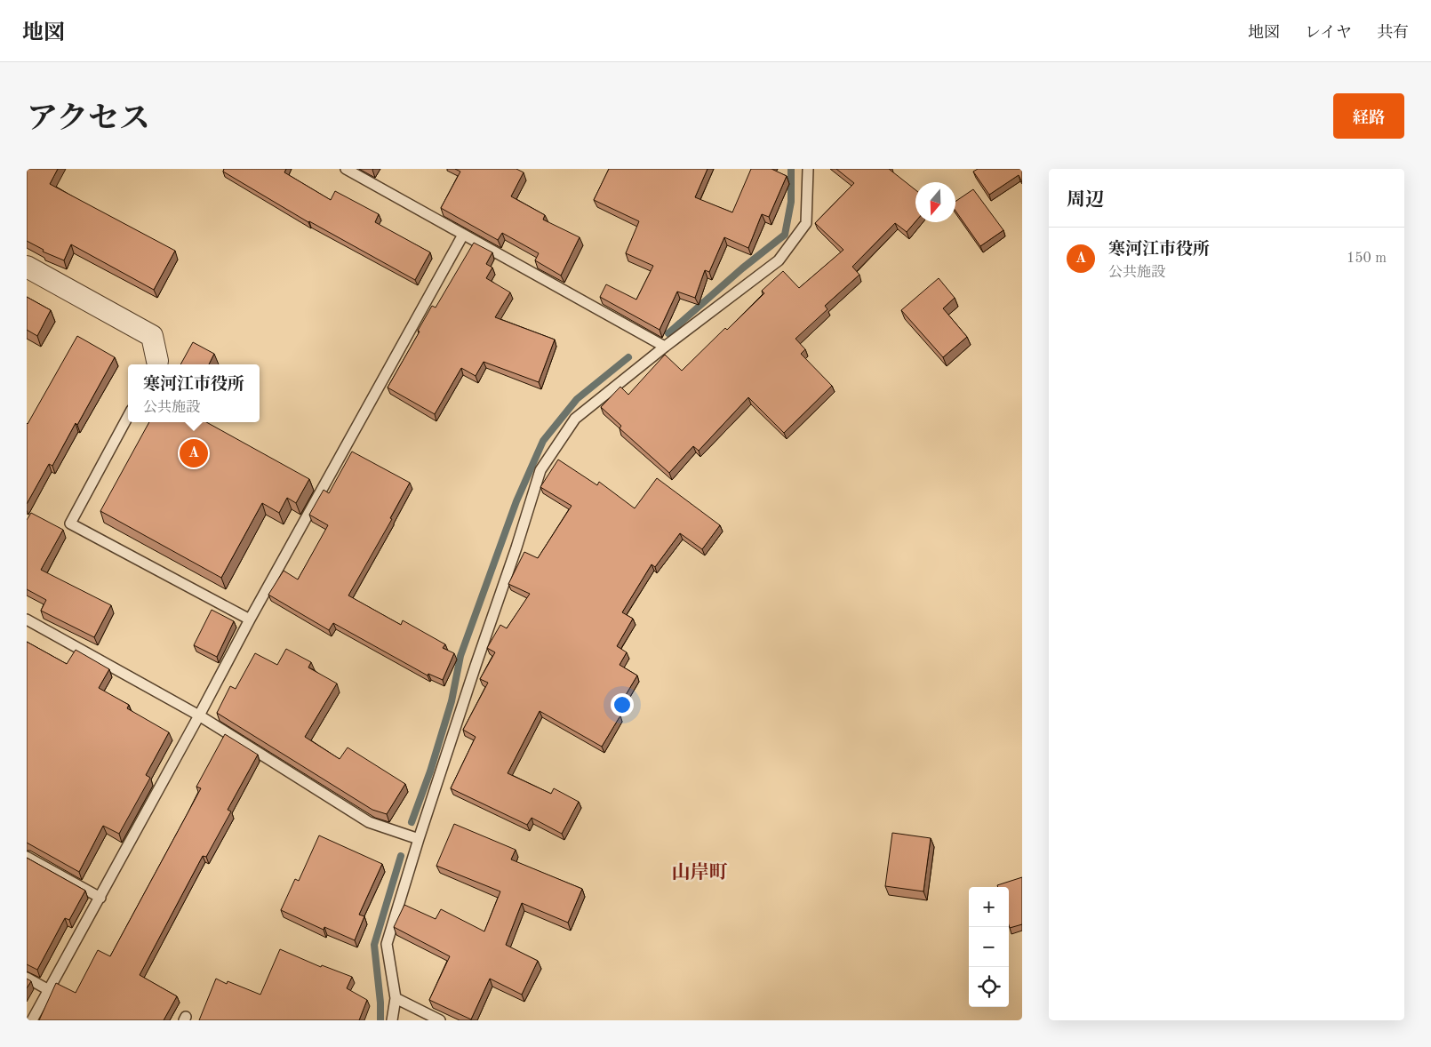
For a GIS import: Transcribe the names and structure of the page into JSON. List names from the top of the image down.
{
  "districts": ["山岸町"],
  "north": "bottom",
  "page": {
    "header": "地図",
    "nav": ["地図", "レイヤ", "共有"],
    "title": "アクセス",
    "buttons": "経路",
    "heading": "周辺",
    "list": [
      {
        "mark": "A",
        "name": "寒河江市役所",
        "note": "公共施設",
        "value": "150 m"
      }
    ],
    "popup": ["寒河江市役所", "公共施設"],
    "pins": "A",
    "map_buttons": ["+", "−"]
  }
}
